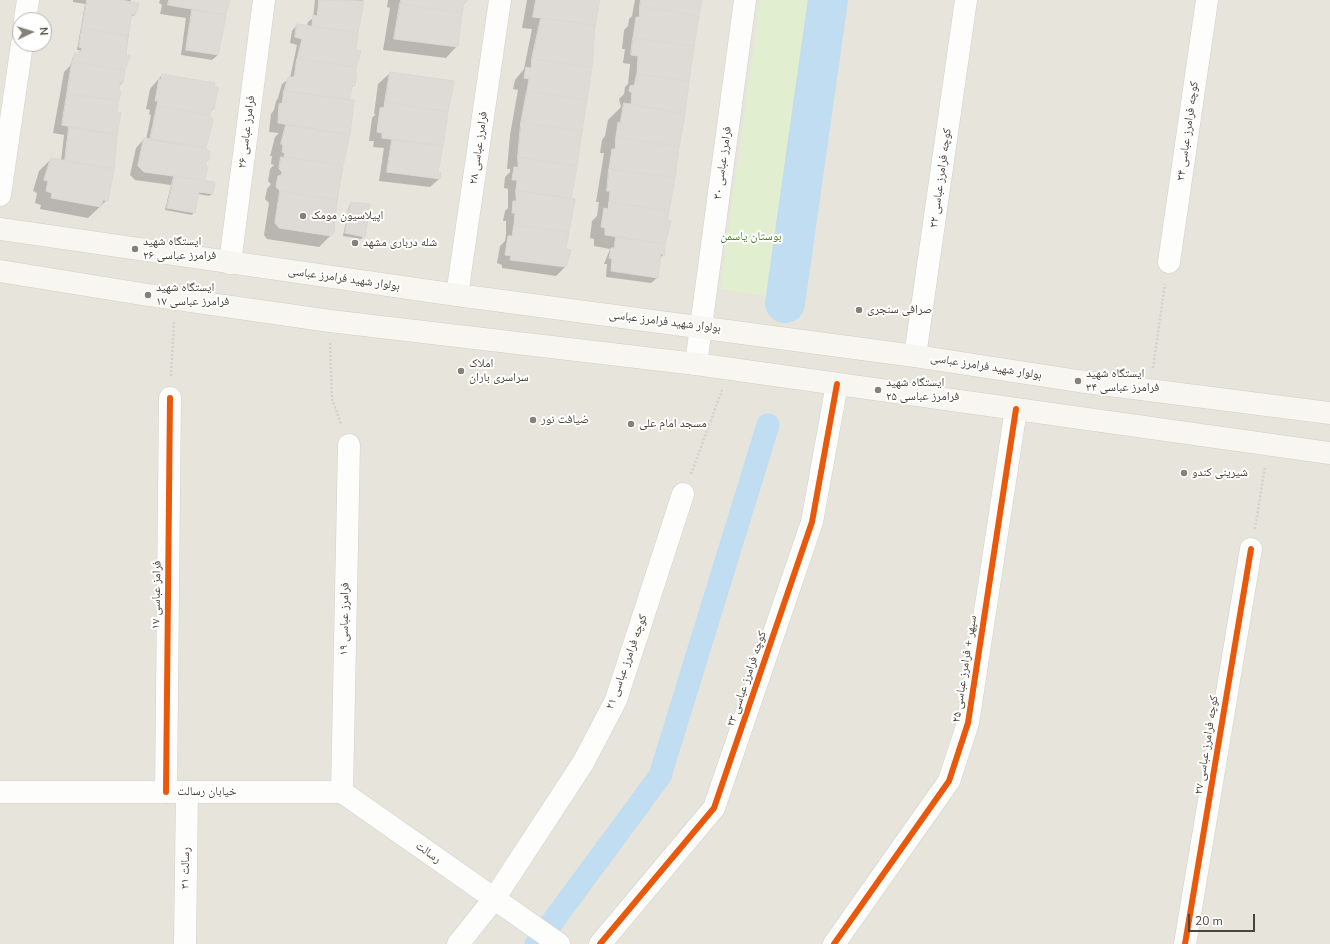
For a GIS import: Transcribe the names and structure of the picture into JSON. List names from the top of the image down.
{
  "streets": {
    "main road": ["بولوار شهید فرامرز عباسی"],
    "street": [
      "کوچه فرامرز عباسی ۳۴",
      "فرامرز عباسی ۲۶",
      "فرامرز عباسی ۲۸",
      "فرامرز عباسی ۳۰",
      "کوچه فرامرز عباسی ۳۲",
      "فرامز عباسی ۱۷",
      "فرامرز عباسی ۱۹",
      "کوچه فرامرز عباسی ۲۱",
      "سپهر + فرامرز عباسی ۲۵",
      "کوچه فرامرز عباسی ۲۳",
      "کوچه فرامرز عباسی ۲۷",
      "خیابان رسالت",
      "رسالت",
      "رسالت ۳۱"
    ]
  },
  "crossings": [
    ["فرامرز عباسی ۲۶", "بولوار شهید فرامرز عباسی"],
    ["فرامرز عباسی ۲۸", "بولوار شهید فرامرز عباسی"],
    ["فرامرز عباسی ۳۰", "بولوار شهید فرامرز عباسی"],
    ["کوچه فرامرز عباسی ۳۲", "بولوار شهید فرامرز عباسی"],
    ["فرامز عباسی ۱۷", "خیابان رسالت"],
    ["فرامز عباسی ۱۷", "رسالت ۳۱"],
    ["فرامرز عباسی ۱۹", "خیابان رسالت"],
    ["فرامرز عباسی ۱۹", "رسالت"],
    ["کوچه فرامرز عباسی ۲۱", "رسالت"],
    ["خیابان رسالت", "رسالت"],
    ["خیابان رسالت", "رسالت ۳۱"]
  ],
  "parks": ["بوستان یاسمن"],
  "places": [
    "اپیلاسیون مومک",
    "شله درباری مشهد",
    "ایستگاه شهید فرامرز عباسی ۲۶",
    "ایستگاه شهید فرامرز عباسی ۱۷",
    "صرافی سنجری",
    "املاک سراسری باران",
    "ایستگاه شهید فرامرز عباسی ۳۴",
    "ایستگاه شهید فرامرز عباسی ۲۵",
    "ضیافت نور",
    "مسجد امام علی",
    "شیرینی کندو"
  ],
  "scale_bar": "20 m",
  "north": "right"
}
